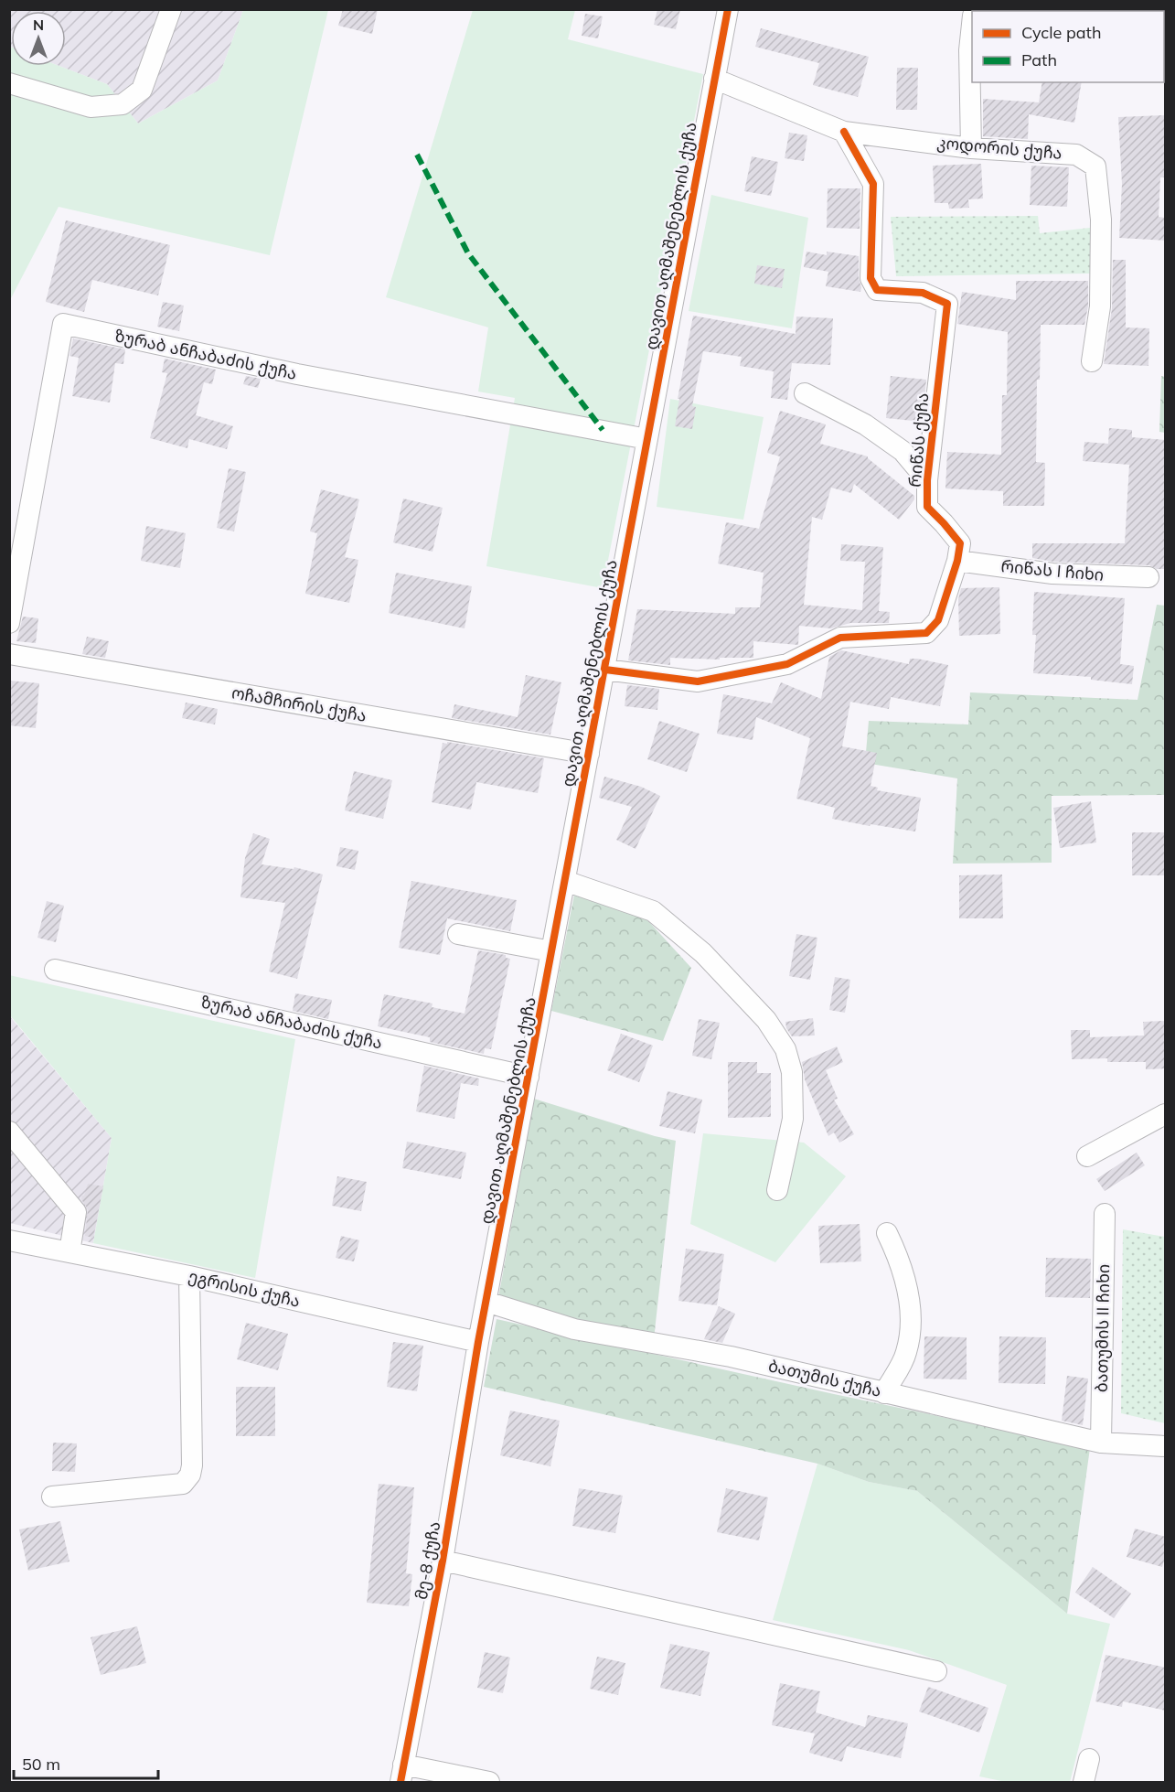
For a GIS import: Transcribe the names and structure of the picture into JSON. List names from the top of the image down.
{
  "streets": {
    "street": [
      "კოდორის ქუჩა",
      "დავით აღმაშენებლის ქუჩა",
      "ზურაბ ანჩაბაძის ქუჩა",
      "რიწას ქუჩა",
      "რიწას I ჩიხი",
      "ოჩამჩირის ქუჩა",
      "ეგრისის ქუჩა",
      "ბათუმის II ჩიხი",
      "ბათუმის ქუჩა",
      "მე-8 ქუჩა"
    ]
  },
  "crossings": [
    ["კოდორის ქუჩა", "დავით აღმაშენებლის ქუჩა"],
    ["კოდორის ქუჩა", "რიწას ქუჩა"],
    ["დავით აღმაშენებლის ქუჩა", "ზურაბ ანჩაბაძის ქუჩა"],
    ["დავით აღმაშენებლის ქუჩა", "რიწას ქუჩა"],
    ["დავით აღმაშენებლის ქუჩა", "ოჩამჩირის ქუჩა"],
    ["დავით აღმაშენებლის ქუჩა", "ეგრისის ქუჩა"],
    ["დავით აღმაშენებლის ქუჩა", "ბათუმის ქუჩა"],
    ["დავით აღმაშენებლის ქუჩა", "მე-8 ქუჩა"],
    ["რიწას ქუჩა", "რიწას I ჩიხი"],
    ["ეგრისის ქუჩა", "მე-8 ქუჩა"],
    ["ბათუმის II ჩიხი", "ბათუმის ქუჩა"]
  ],
  "legend": ["Cycle path", "Path"],
  "scale_bar": "50 m",
  "north": "top"
}
